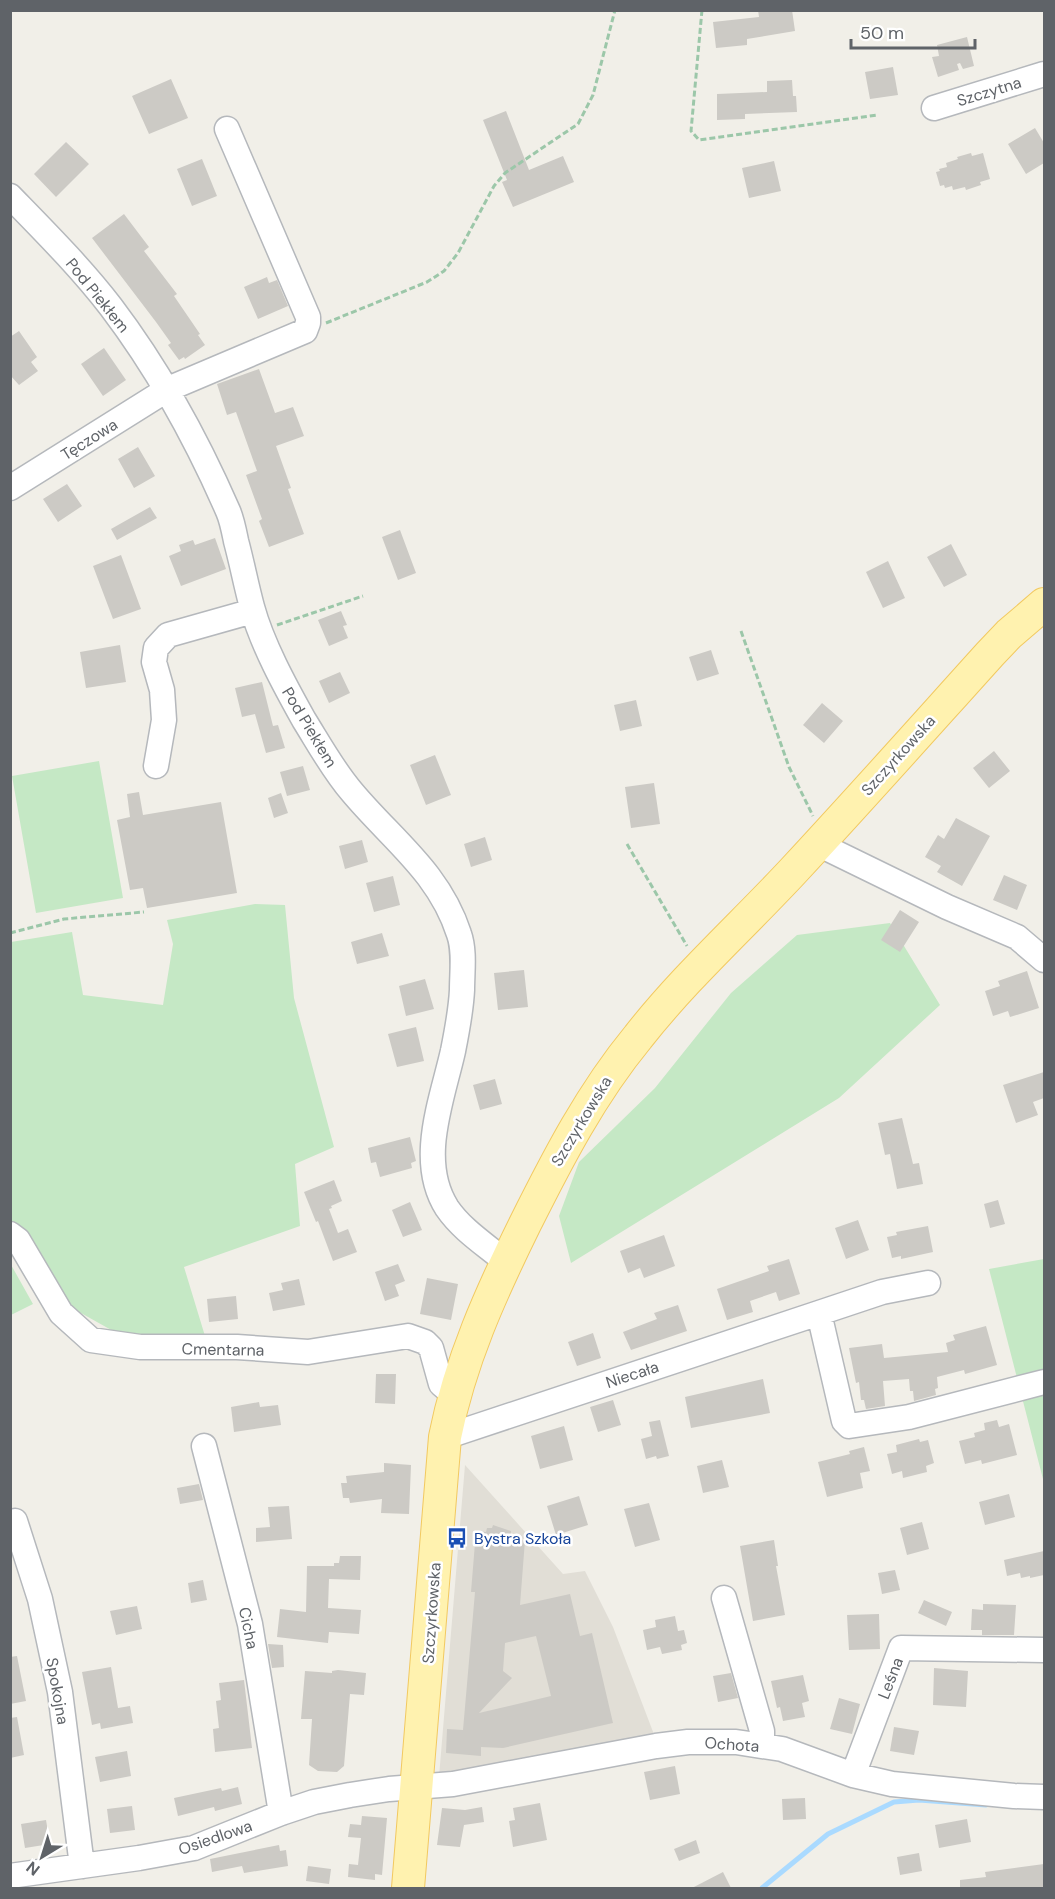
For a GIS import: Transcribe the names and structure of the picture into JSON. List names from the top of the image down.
{
  "streets": {
    "main road": ["Szczyrkowska"],
    "street": [
      "Szczytna",
      "Pod Piekłem",
      "Tęczowa",
      "Cmentarna",
      "Niecała",
      "Cicha",
      "Leśna",
      "Spokojna",
      "Ochota",
      "Osiedlowa"
    ]
  },
  "crossings": [
    ["Pod Piekłem", "Tęczowa"],
    ["Pod Piekłem", "Szczyrkowska"],
    ["Szczyrkowska", "Cmentarna"],
    ["Szczyrkowska", "Niecała"],
    ["Szczyrkowska", "Ochota"],
    ["Szczyrkowska", "Osiedlowa"],
    ["Cicha", "Osiedlowa"],
    ["Leśna", "Ochota"],
    ["Spokojna", "Osiedlowa"],
    ["Ochota", "Osiedlowa"]
  ],
  "places": {
    "bus stop": ["Bystra Szkoła"]
  },
  "scale_bar": "50 m",
  "north": "bottom left"
}
